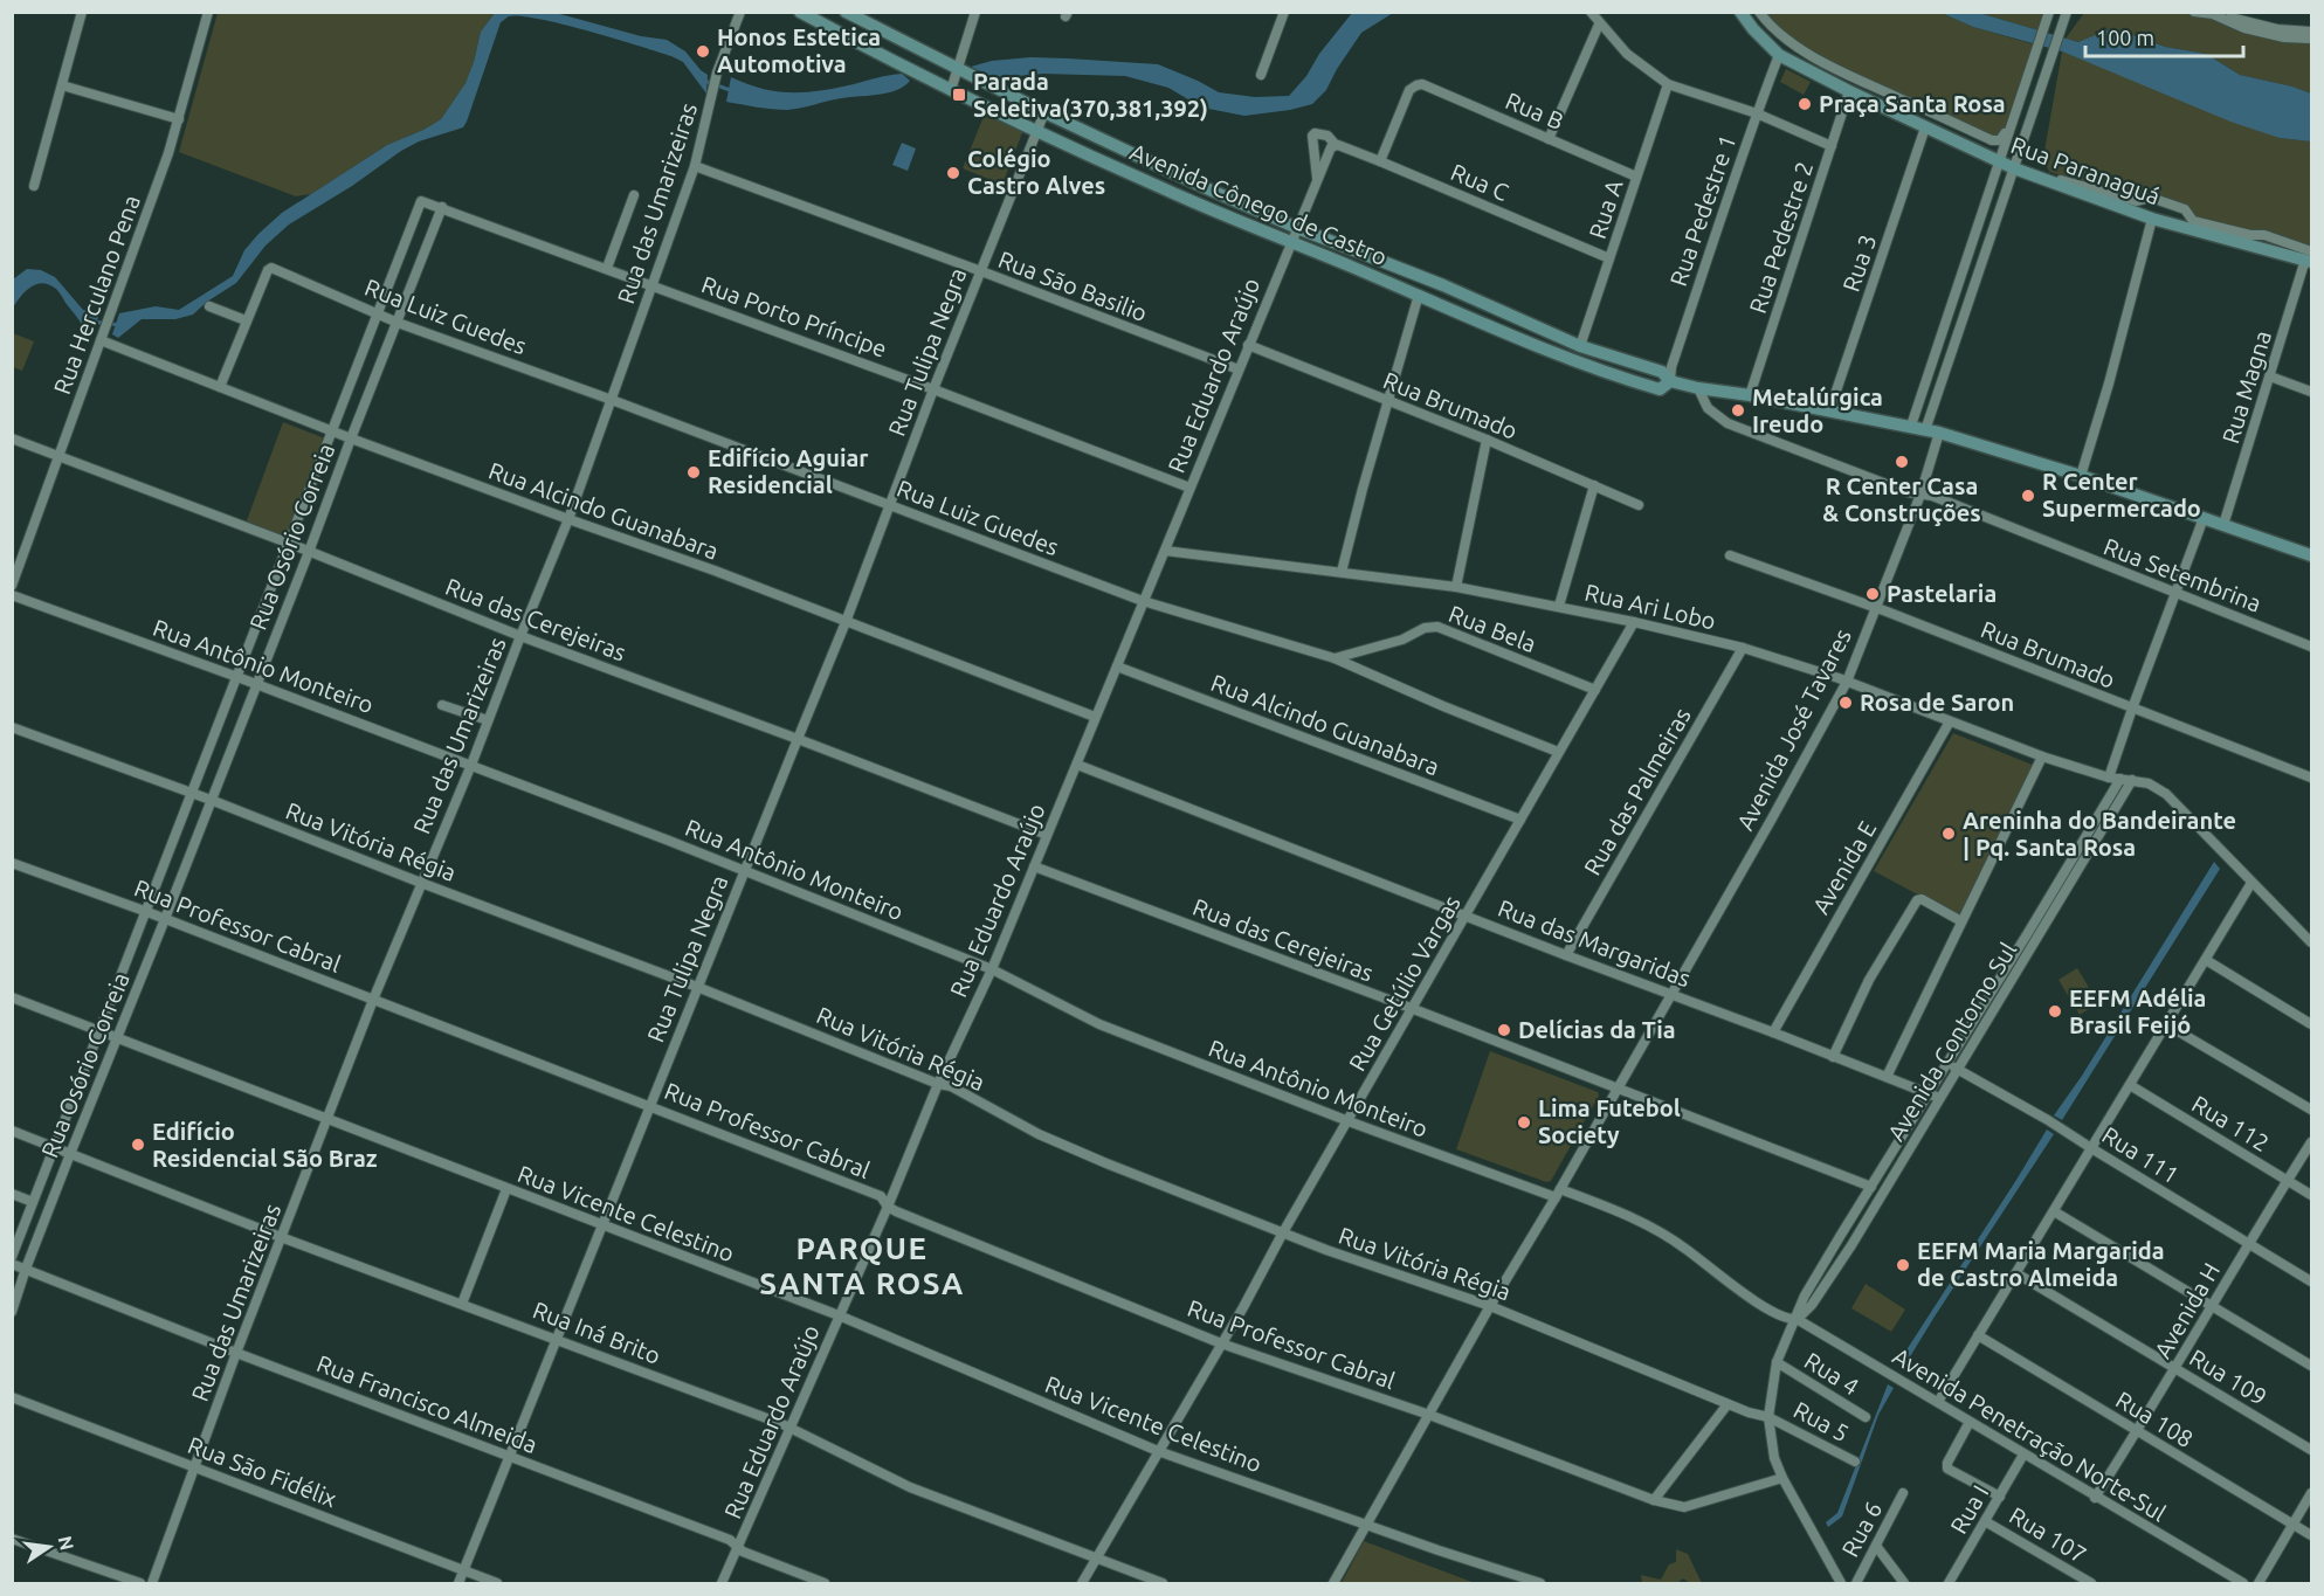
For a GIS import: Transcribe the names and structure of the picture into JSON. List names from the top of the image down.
{
  "streets": {
    "main road": ["Rua Paranaguá", "Avenida Cônego de Castro"],
    "street": [
      "Rua B",
      "Rua C",
      "Rua das Umarizeiras",
      "Rua A",
      "Rua Pedestre 1",
      "Rua Pedestre 2",
      "Rua 3",
      "Rua São Basilio",
      "Rua Herculano Pena",
      "Rua Luiz Guedes",
      "Rua Porto Príncipe",
      "Rua Tulipa Negra",
      "Rua Eduardo Araújo",
      "Rua Magna",
      "Rua Brumado",
      "Rua Alcindo Guanabara",
      "Rua Osório Correia",
      "Rua Setembrina",
      "Rua Ari Lobo",
      "Rua das Cerejeiras",
      "Rua Bela",
      "Rua Antônio Monteiro",
      "Avenida José Tavares",
      "Rua das Palmeiras",
      "Rua Vitória Régia",
      "Avenida E",
      "Rua Professor Cabral",
      "Rua das Margaridas",
      "Rua Getúlio Vargas",
      "Avenida Contorno Sul",
      "Rua 112",
      "Rua 111",
      "Rua Vicente Celestino",
      "Avenida H",
      "Rua Iná Brito",
      "Rua 4",
      "Rua 109",
      "Rua Francisco Almeida",
      "Rua 108",
      "Rua 5",
      "Avenida Penetração Norte-Sul",
      "Rua São Fidélix",
      "Rua I",
      "Rua 6",
      "Rua 107"
    ]
  },
  "crossings": [
    ["Rua B", "Rua C"],
    ["Rua B", "Rua A"],
    ["Rua Paranaguá", "Rua Pedestre 1"],
    ["Rua Paranaguá", "Rua Pedestre 2"],
    ["Rua Paranaguá", "Rua 3"],
    ["Rua Paranaguá", "Rua Magna"],
    ["Rua C", "Rua A"],
    ["Rua C", "Rua Eduardo Araújo"],
    ["Rua das Umarizeiras", "Rua São Basilio"],
    ["Rua das Umarizeiras", "Rua Luiz Guedes"],
    ["Rua das Umarizeiras", "Rua Porto Príncipe"],
    ["Rua das Umarizeiras", "Rua Alcindo Guanabara"],
    ["Rua das Umarizeiras", "Rua das Cerejeiras"],
    ["Rua das Umarizeiras", "Rua Antônio Monteiro"],
    ["Rua das Umarizeiras", "Rua Vitória Régia"],
    ["Rua das Umarizeiras", "Rua Professor Cabral"],
    ["Rua das Umarizeiras", "Rua Vicente Celestino"],
    ["Rua das Umarizeiras", "Rua Iná Brito"],
    ["Rua das Umarizeiras", "Rua Francisco Almeida"],
    ["Rua das Umarizeiras", "Rua São Fidélix"],
    ["Avenida Cônego de Castro", "Rua A"],
    ["Avenida Cônego de Castro", "Rua Pedestre 1"],
    ["Avenida Cônego de Castro", "Rua Pedestre 2"],
    ["Avenida Cônego de Castro", "Rua 3"],
    ["Avenida Cônego de Castro", "Rua Tulipa Negra"],
    ["Avenida Cônego de Castro", "Rua Eduardo Araújo"],
    ["Avenida Cônego de Castro", "Rua Magna"],
    ["Avenida Cônego de Castro", "Rua Setembrina"],
    ["Avenida Cônego de Castro", "Avenida José Tavares"],
    ["Rua São Basilio", "Rua Tulipa Negra"],
    ["Rua São Basilio", "Rua Eduardo Araújo"],
    ["Rua Herculano Pena", "Rua Alcindo Guanabara"],
    ["Rua Herculano Pena", "Rua das Cerejeiras"],
    ["Rua Luiz Guedes", "Rua Tulipa Negra"],
    ["Rua Luiz Guedes", "Rua Eduardo Araújo"],
    ["Rua Luiz Guedes", "Rua Alcindo Guanabara"],
    ["Rua Luiz Guedes", "Rua Osório Correia"],
    ["Rua Luiz Guedes", "Rua Bela"],
    ["Rua Luiz Guedes", "Rua Getúlio Vargas"],
    ["Rua Porto Príncipe", "Rua Tulipa Negra"],
    ["Rua Porto Príncipe", "Rua Eduardo Araújo"],
    ["Rua Porto Príncipe", "Rua Osório Correia"],
    ["Rua Tulipa Negra", "Rua Alcindo Guanabara"],
    ["Rua Tulipa Negra", "Rua das Cerejeiras"],
    ["Rua Tulipa Negra", "Rua Antônio Monteiro"],
    ["Rua Tulipa Negra", "Rua Vitória Régia"],
    ["Rua Tulipa Negra", "Rua Professor Cabral"],
    ["Rua Tulipa Negra", "Rua Vicente Celestino"],
    ["Rua Tulipa Negra", "Rua Iná Brito"],
    ["Rua Tulipa Negra", "Rua Francisco Almeida"],
    ["Rua Tulipa Negra", "Rua São Fidélix"],
    ["Rua Eduardo Araújo", "Rua Brumado"],
    ["Rua Eduardo Araújo", "Rua Alcindo Guanabara"],
    ["Rua Eduardo Araújo", "Rua Ari Lobo"],
    ["Rua Eduardo Araújo", "Rua das Cerejeiras"],
    ["Rua Eduardo Araújo", "Rua Antônio Monteiro"],
    ["Rua Eduardo Araújo", "Rua Vitória Régia"],
    ["Rua Eduardo Araújo", "Rua Professor Cabral"],
    ["Rua Eduardo Araújo", "Rua das Margaridas"],
    ["Rua Eduardo Araújo", "Rua Vicente Celestino"],
    ["Rua Eduardo Araújo", "Rua Iná Brito"],
    ["Rua Eduardo Araújo", "Rua Francisco Almeida"],
    ["Rua Brumado", "Avenida José Tavares"],
    ["Rua Alcindo Guanabara", "Rua Osório Correia"],
    ["Rua Alcindo Guanabara", "Rua Getúlio Vargas"],
    ["Rua Osório Correia", "Rua das Cerejeiras"],
    ["Rua Osório Correia", "Rua Antônio Monteiro"],
    ["Rua Osório Correia", "Rua Vitória Régia"],
    ["Rua Osório Correia", "Rua Professor Cabral"],
    ["Rua Osório Correia", "Rua Vicente Celestino"],
    ["Rua Osório Correia", "Rua Iná Brito"],
    ["Rua Osório Correia", "Rua Francisco Almeida"],
    ["Rua Setembrina", "Avenida José Tavares"],
    ["Rua Ari Lobo", "Avenida José Tavares"],
    ["Rua Ari Lobo", "Rua das Palmeiras"],
    ["Rua Ari Lobo", "Avenida E"],
    ["Rua Ari Lobo", "Rua Getúlio Vargas"],
    ["Rua Ari Lobo", "Avenida Contorno Sul"],
    ["Rua das Cerejeiras", "Avenida José Tavares"],
    ["Rua das Cerejeiras", "Rua Getúlio Vargas"],
    ["Rua das Cerejeiras", "Avenida Contorno Sul"],
    ["Rua Bela", "Rua Getúlio Vargas"],
    ["Rua Antônio Monteiro", "Avenida José Tavares"],
    ["Rua Antônio Monteiro", "Rua Getúlio Vargas"],
    ["Rua Antônio Monteiro", "Avenida Contorno Sul"],
    ["Rua Antônio Monteiro", "Avenida Penetração Norte-Sul"],
    ["Avenida José Tavares", "Rua Vitória Régia"],
    ["Avenida José Tavares", "Rua Professor Cabral"],
    ["Avenida José Tavares", "Rua das Margaridas"],
    ["Avenida José Tavares", "Rua Vicente Celestino"],
    ["Rua das Palmeiras", "Rua das Margaridas"],
    ["Rua Vitória Régia", "Rua Getúlio Vargas"],
    ["Rua Vitória Régia", "Avenida Contorno Sul"],
    ["Rua Vitória Régia", "Rua 5"],
    ["Avenida E", "Rua das Margaridas"],
    ["Rua Professor Cabral", "Rua Getúlio Vargas"],
    ["Rua Professor Cabral", "Avenida Contorno Sul"],
    ["Rua das Margaridas", "Rua Getúlio Vargas"],
    ["Rua das Margaridas", "Avenida Contorno Sul"],
    ["Rua Getúlio Vargas", "Rua Vicente Celestino"],
    ["Rua Getúlio Vargas", "Rua Iná Brito"],
    ["Avenida Contorno Sul", "Rua 111"],
    ["Avenida Contorno Sul", "Rua 4"],
    ["Avenida Contorno Sul", "Rua 5"],
    ["Avenida Contorno Sul", "Avenida Penetração Norte-Sul"],
    ["Rua 112", "Avenida H"],
    ["Rua 111", "Avenida H"],
    ["Avenida H", "Rua 109"],
    ["Avenida H", "Rua 108"],
    ["Avenida H", "Avenida Penetração Norte-Sul"],
    ["Avenida Penetração Norte-Sul", "Rua I"],
    ["Rua I", "Rua 107"]
  ],
  "districts": ["PARQUE SANTA ROSA"],
  "places": {
    "other": [
      "Honos Estetica Automotiva",
      "Praça Santa Rosa",
      "Colégio Castro Alves",
      "Metalúrgica Ireudo",
      "R Center Casa & Construções",
      "Edifício Aguiar Residencial",
      "R Center Supermercado",
      "Pastelaria",
      "Rosa de Saron",
      "Areninha do Bandeirante | Pq. Santa Rosa",
      "EEFM Adélia Brasil Feijó",
      "Delícias da Tia",
      "Lima Futebol Society",
      "Edifício Residencial São Braz",
      "EEFM Maria Margarida de Castro Almeida"
    ],
    "transit": ["Parada Seletiva(370,381,392)"]
  },
  "scale_bar": "100 m",
  "north": "right"
}
